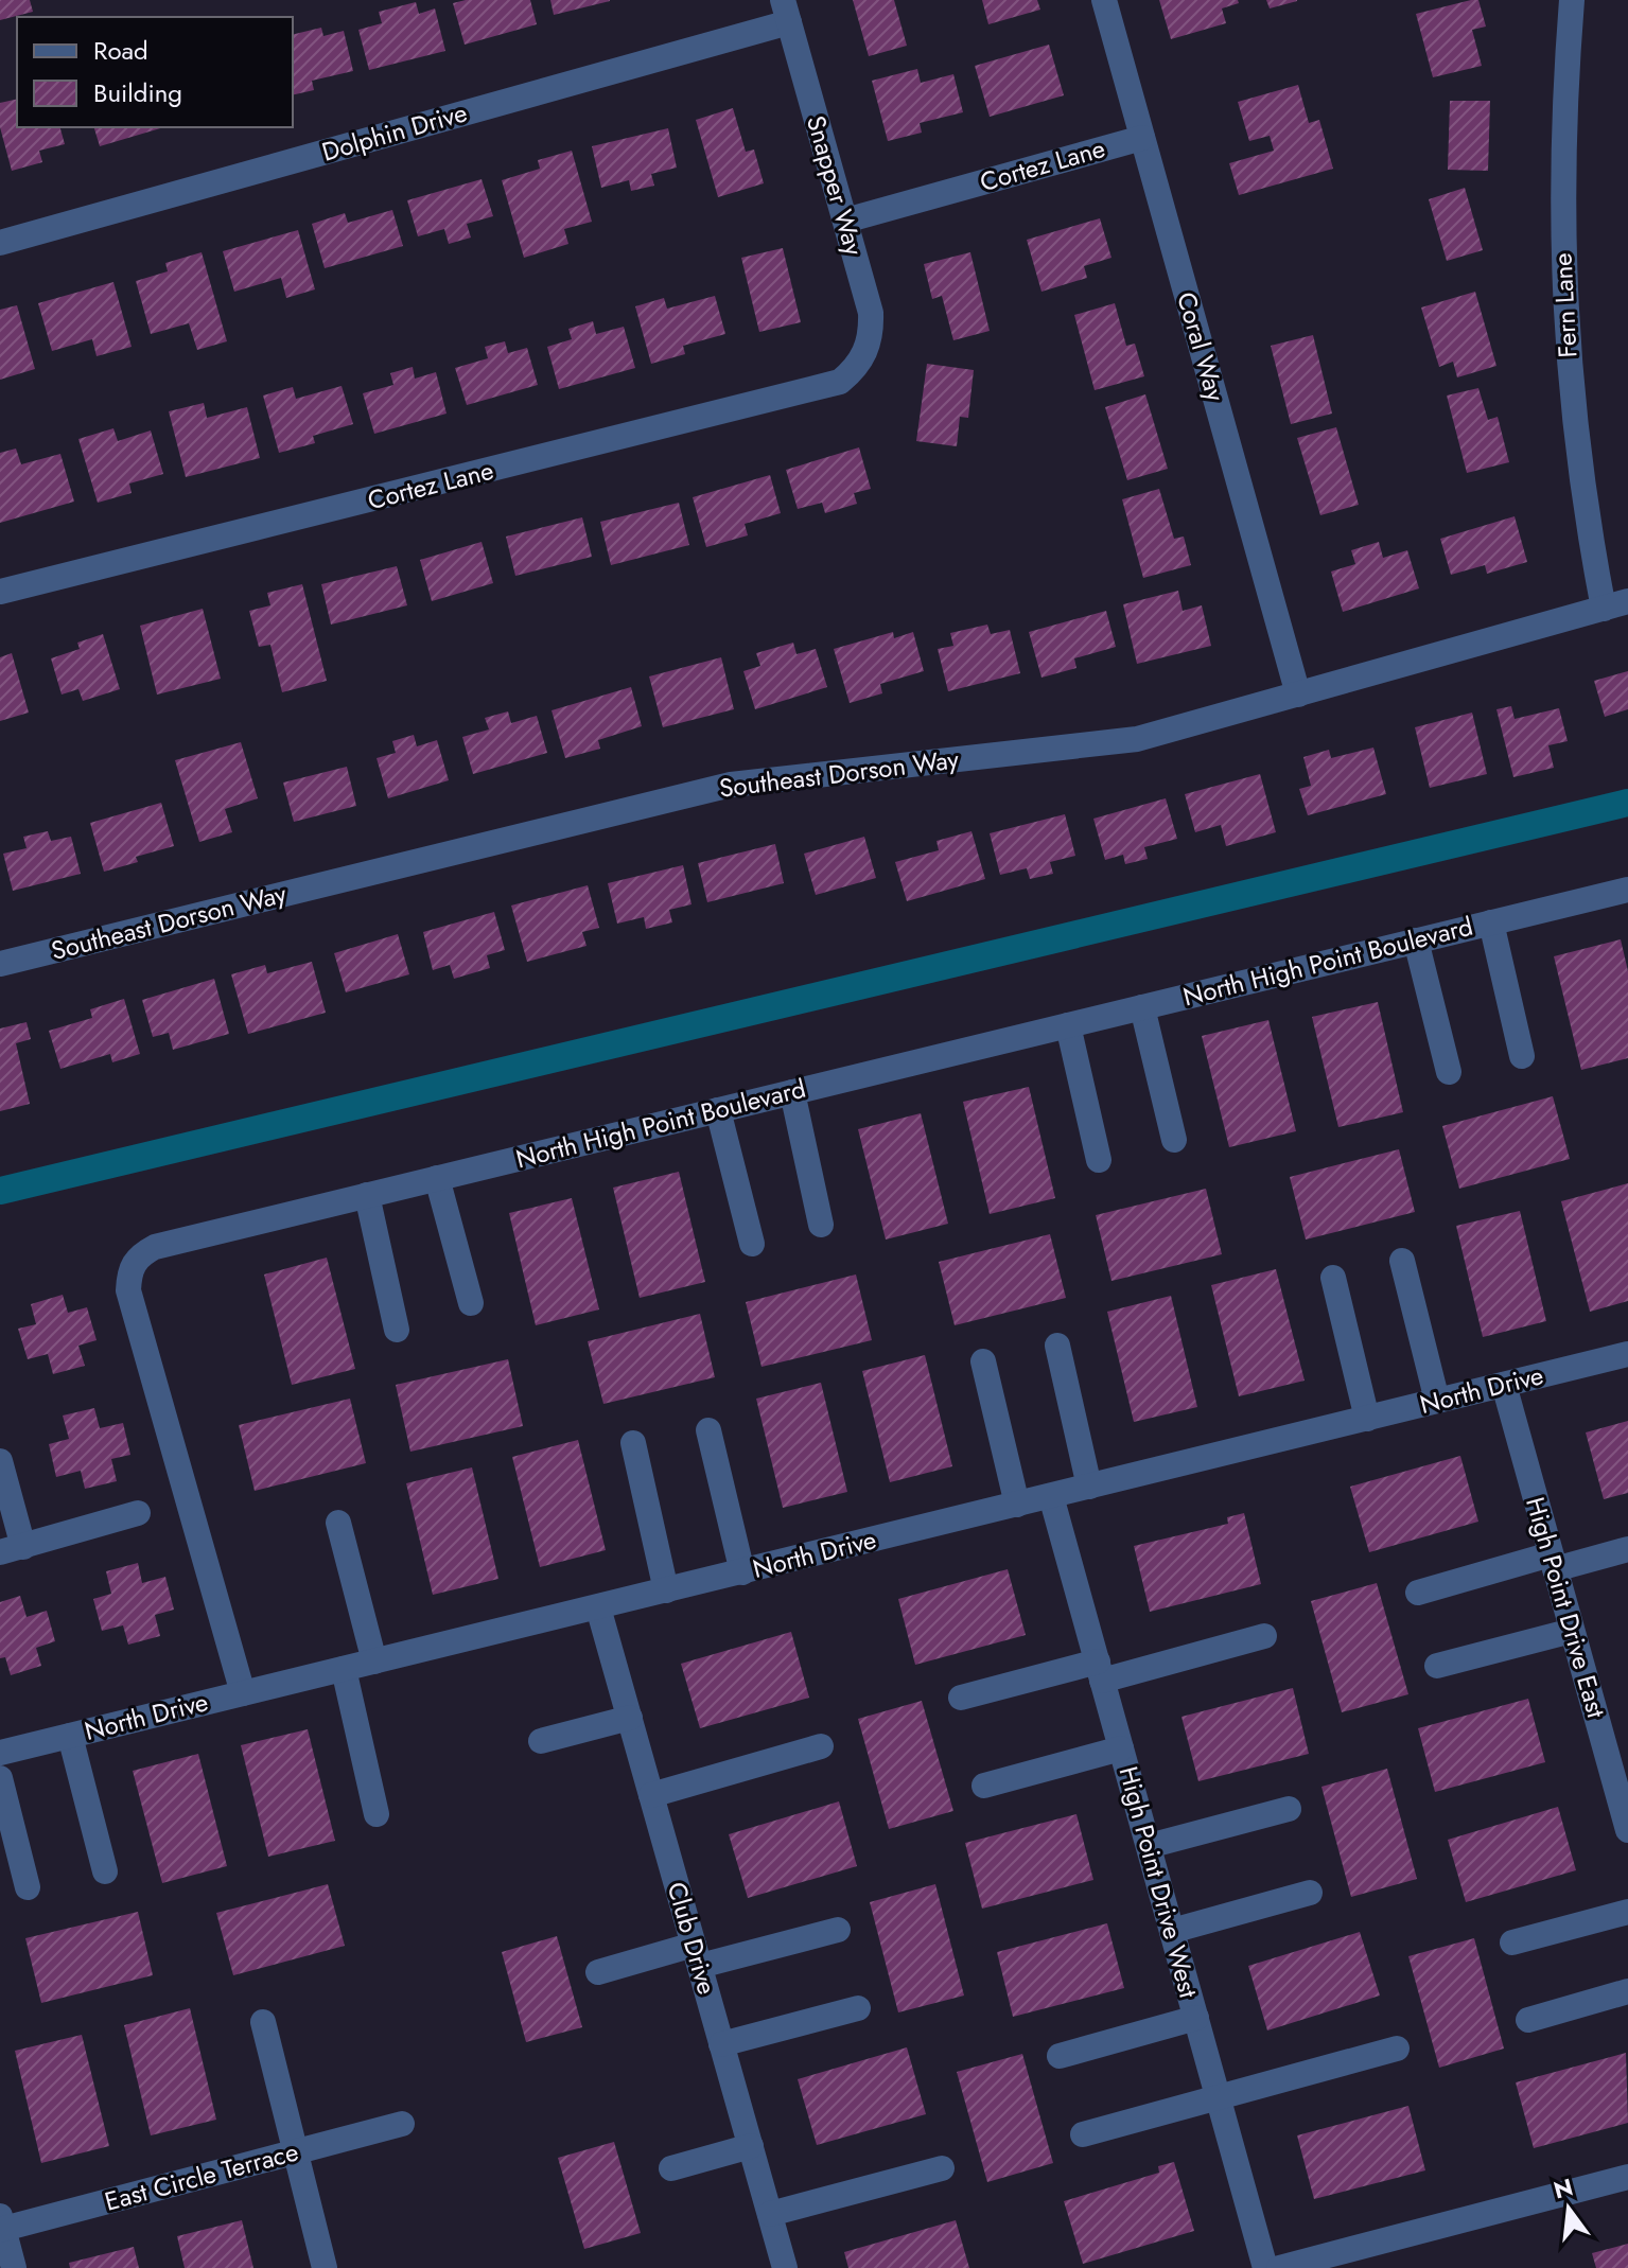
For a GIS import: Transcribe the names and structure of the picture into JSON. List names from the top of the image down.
{
  "streets": {
    "street": [
      "Dolphin Drive",
      "Cortez Lane",
      "Snapper Way",
      "Fern Lane",
      "Coral Way",
      "Southeast Dorson Way",
      "North High Point Boulevard",
      "North Drive",
      "High Point Drive East",
      "High Point Drive West",
      "Club Drive",
      "East Circle Terrace"
    ]
  },
  "crossings": [
    ["Dolphin Drive", "Snapper Way"],
    ["Cortez Lane", "Snapper Way"],
    ["Cortez Lane", "Coral Way"],
    ["Fern Lane", "Southeast Dorson Way"],
    ["Coral Way", "Southeast Dorson Way"],
    ["North High Point Boulevard", "North Drive"],
    ["North Drive", "High Point Drive East"],
    ["North Drive", "High Point Drive West"],
    ["North Drive", "Club Drive"]
  ],
  "legend": ["Road", "Building"],
  "north": "top"
}
